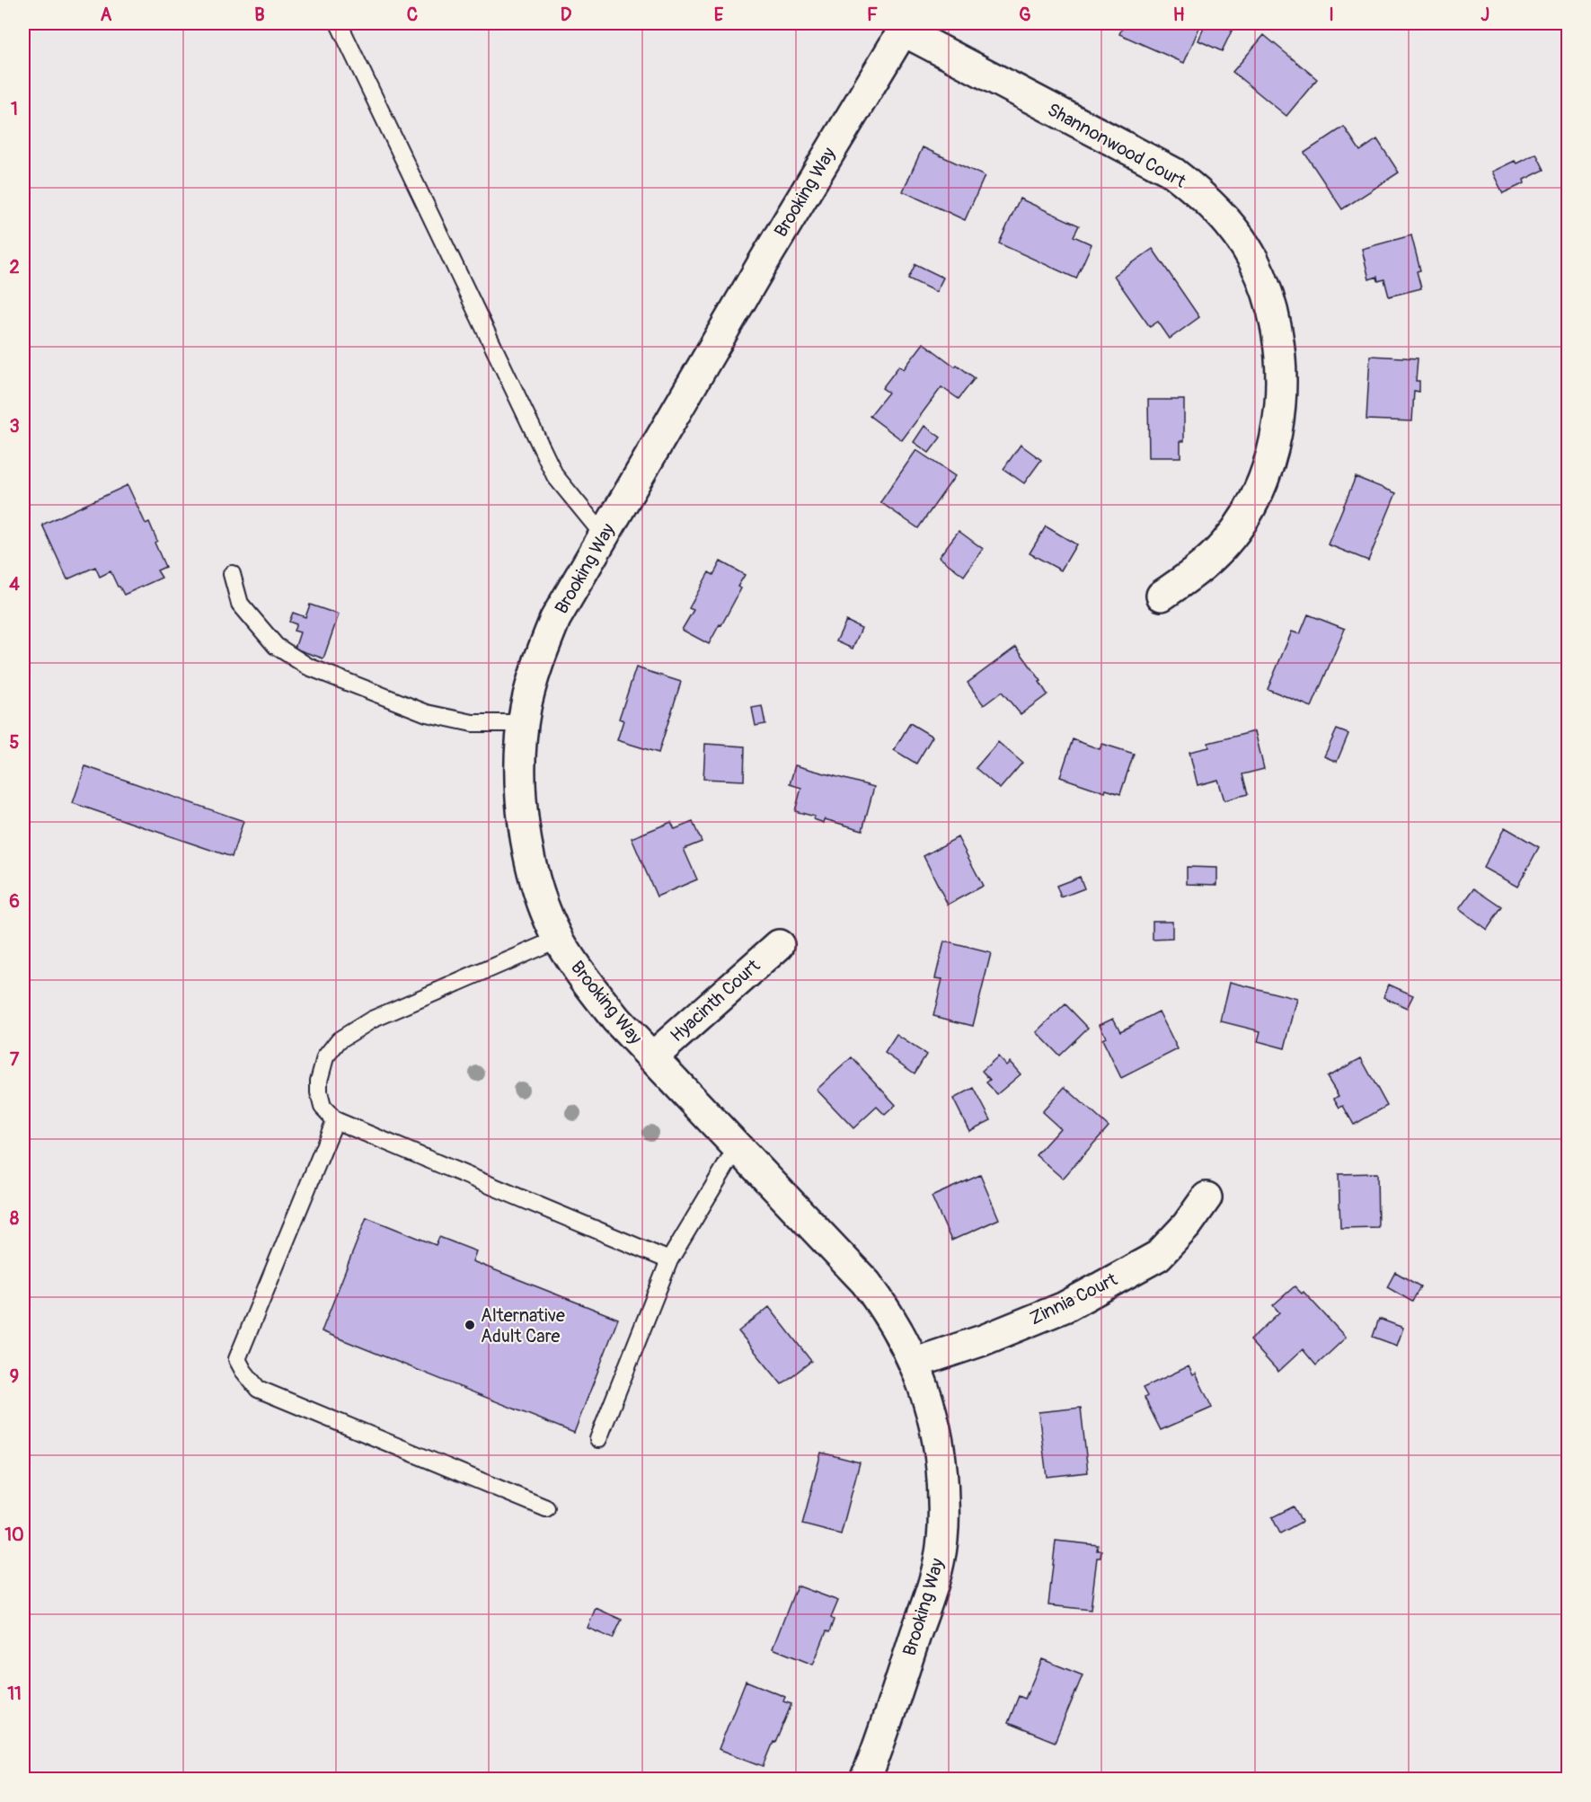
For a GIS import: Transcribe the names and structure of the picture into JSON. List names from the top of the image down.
{
  "streets": {
    "street": [
      "Shannonwood Court",
      "Brooking Way",
      "Hyacinth Court",
      "Zinnia Court"
    ]
  },
  "crossings": [
    ["Shannonwood Court", "Brooking Way"],
    ["Brooking Way", "Hyacinth Court"],
    ["Brooking Way", "Zinnia Court"]
  ],
  "places": ["Alternative Adult Care"],
  "grid": {
    "columns": [
      "A",
      "B",
      "C",
      "D",
      "E",
      "F",
      "G",
      "H",
      "I",
      "J"
    ],
    "rows": [
      "1",
      "2",
      "3",
      "4",
      "5",
      "6",
      "7",
      "8",
      "9",
      "10",
      "11"
    ]
  }
}
